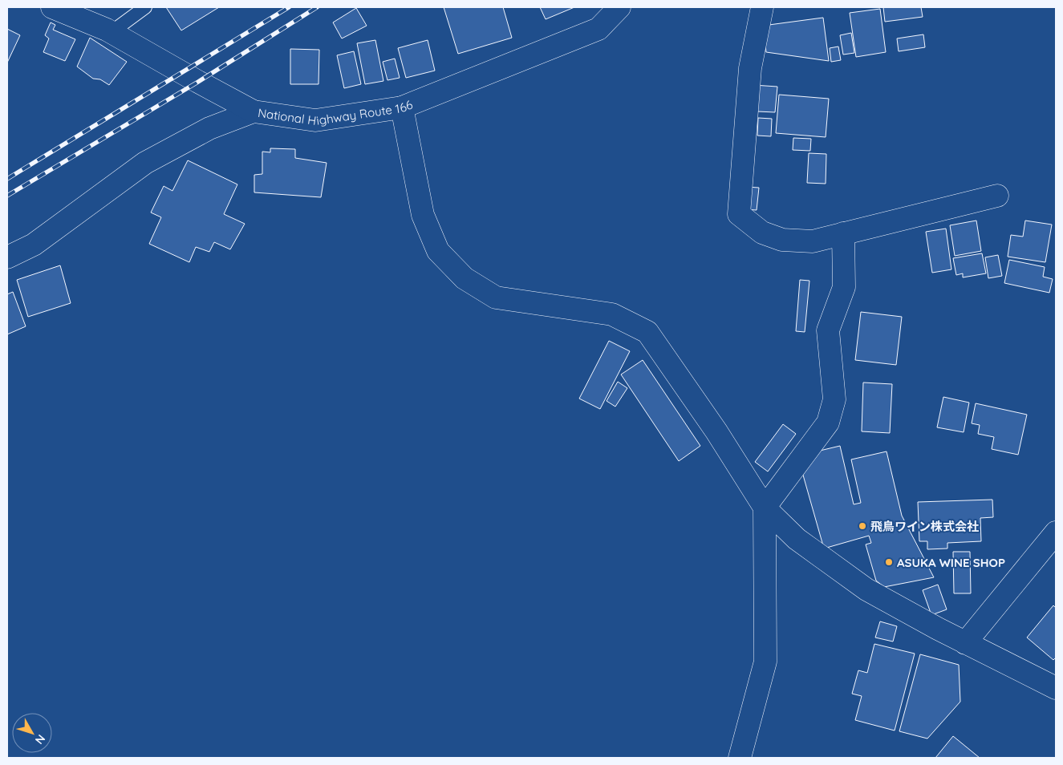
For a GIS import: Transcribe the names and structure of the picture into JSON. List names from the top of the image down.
{
  "streets": {
    "main road": ["National Highway Route 166"]
  },
  "places": ["飛鳥ワイン株式会社", "ASUKA WINE SHOP"],
  "north": "bottom right"
}
